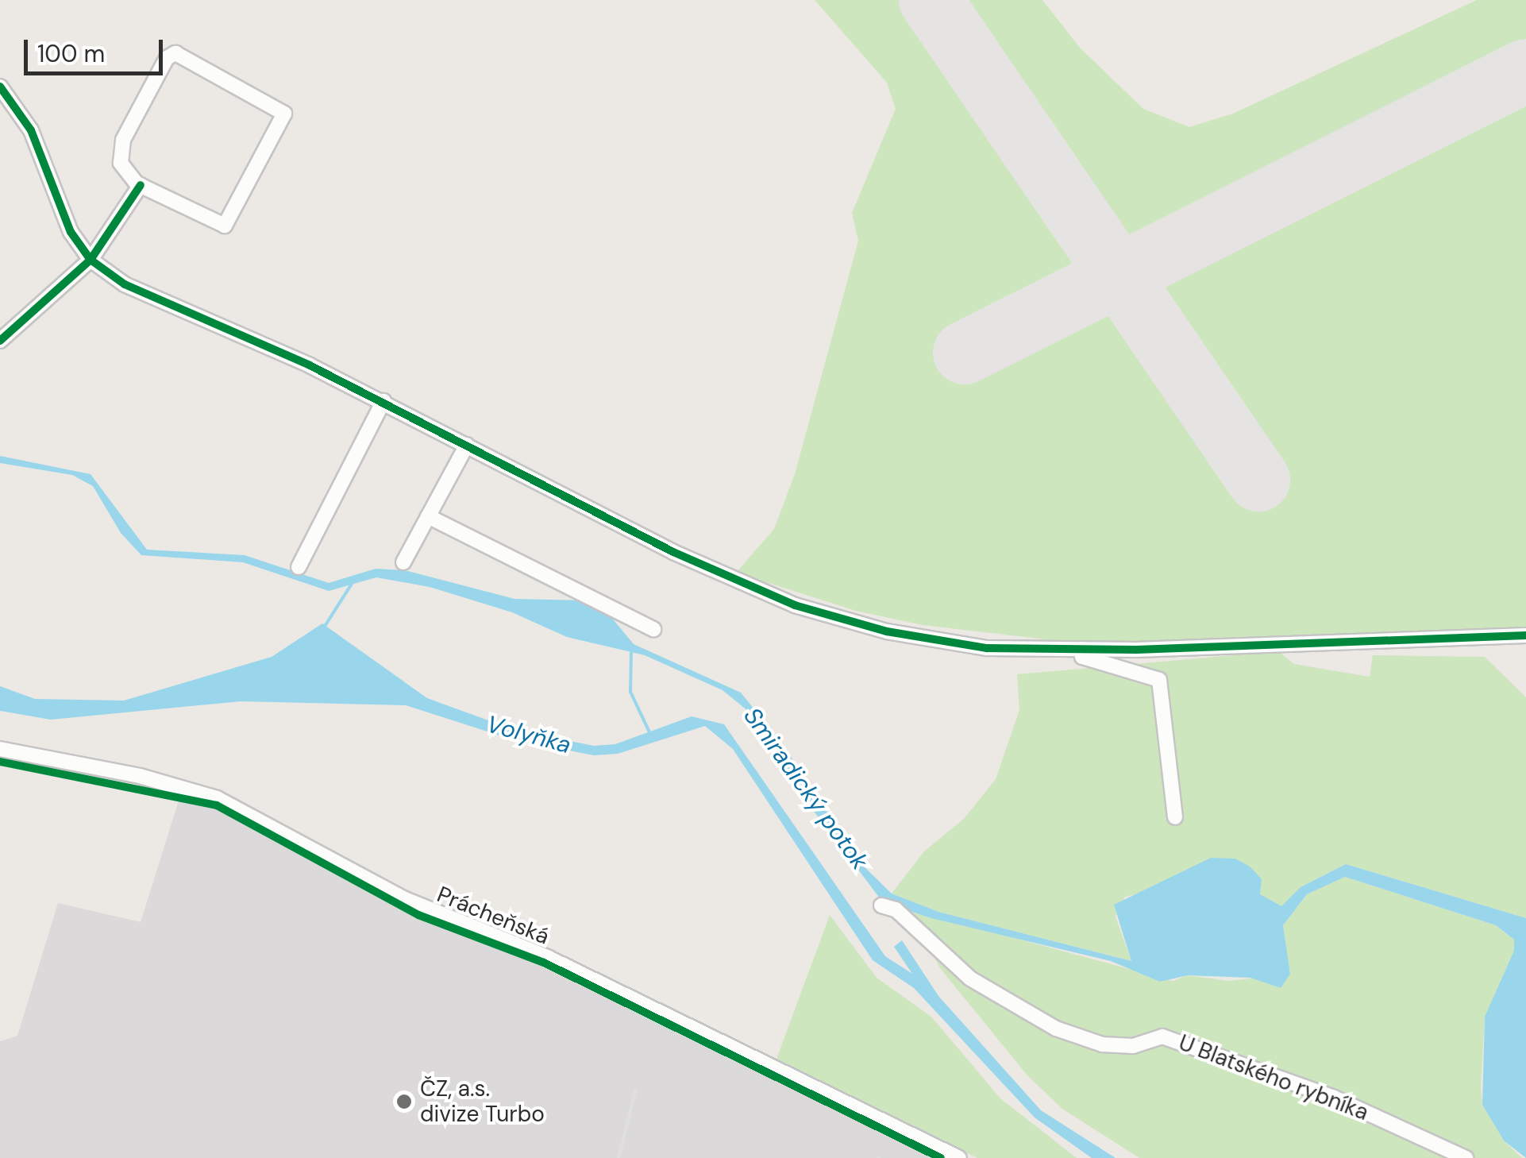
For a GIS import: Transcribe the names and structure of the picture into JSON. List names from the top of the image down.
{
  "streets": {
    "street": ["Prácheňská", "U Blatského rybníka"]
  },
  "water": ["Volyňka", "Smiradický potok"],
  "places": ["ČZ, a.s. divize Turbo"],
  "scale_bar": "100 m"
}
